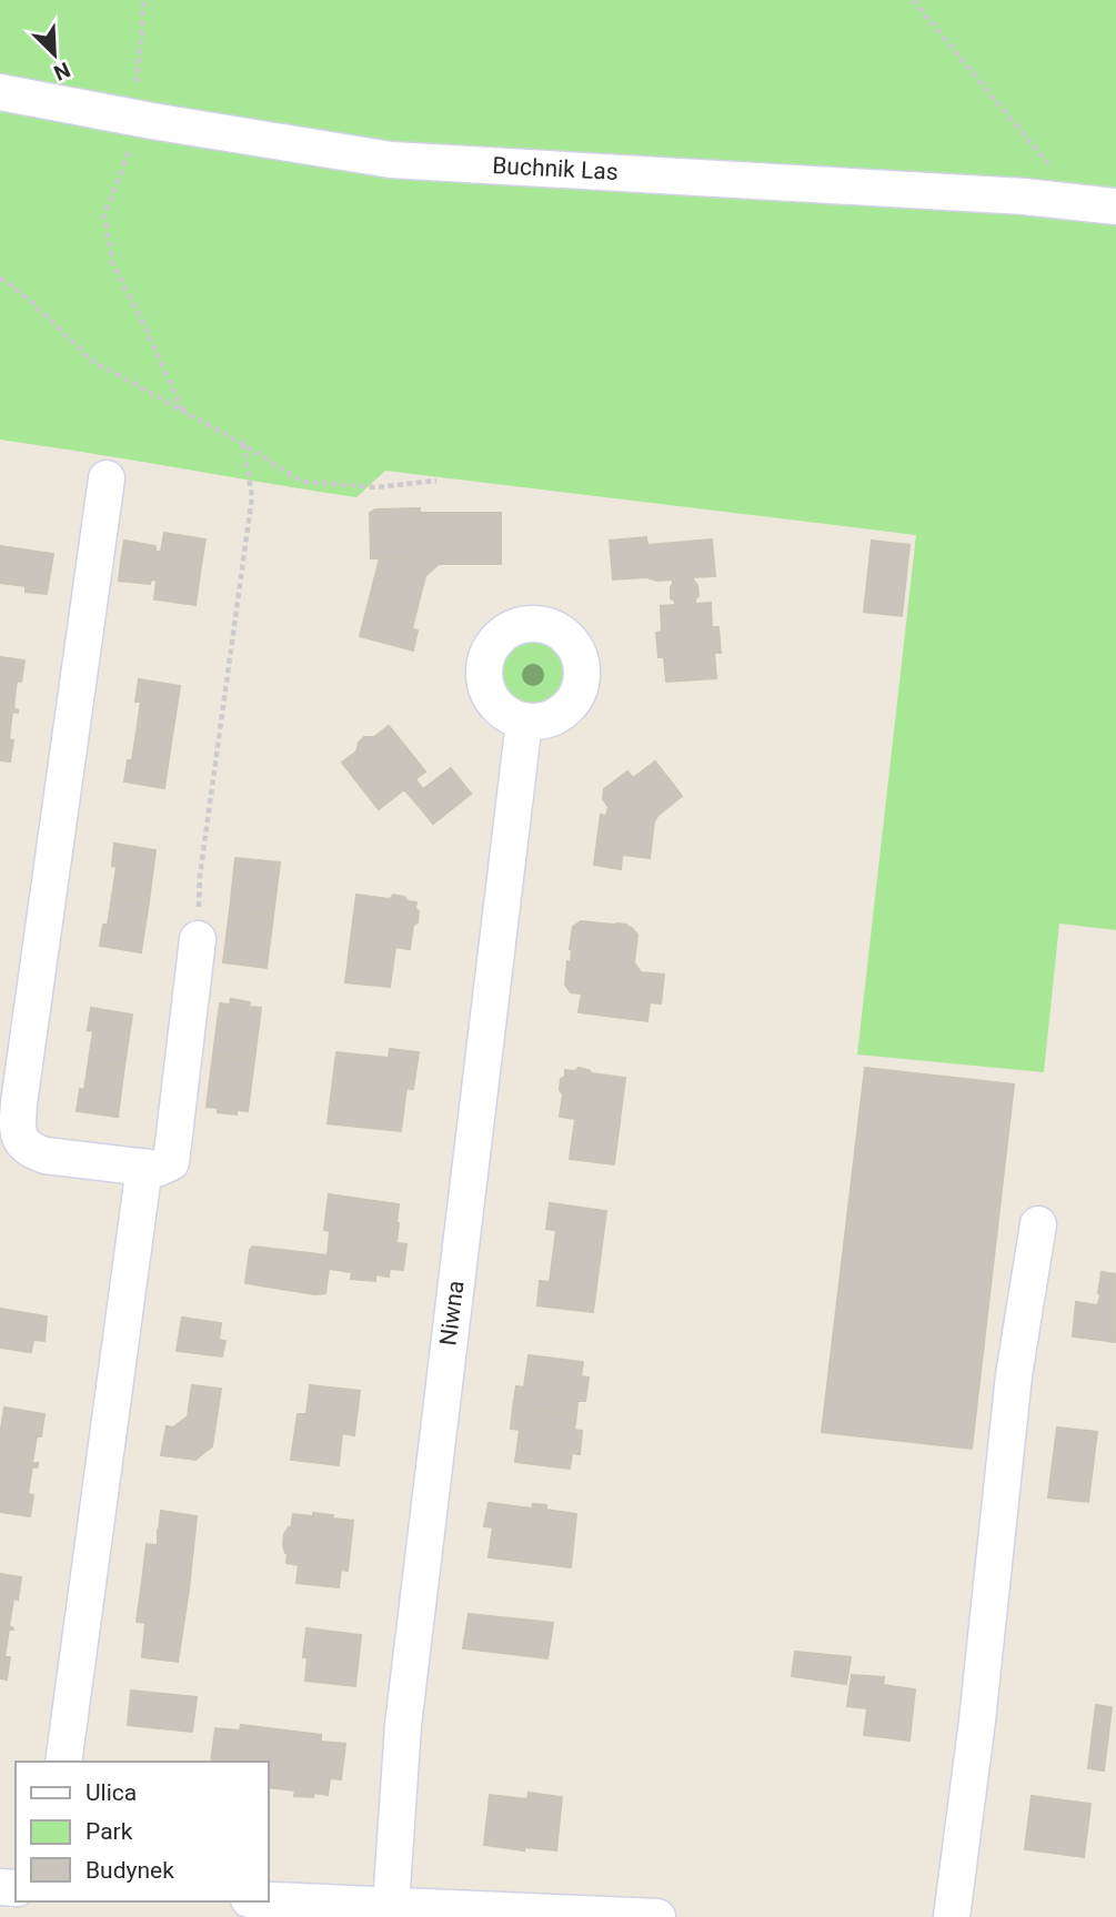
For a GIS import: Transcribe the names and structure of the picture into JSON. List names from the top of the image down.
{
  "streets": {
    "street": ["Buchnik Las", "Niwna"]
  },
  "legend": ["Ulica", "Park", "Budynek"],
  "north": "bottom right"
}
